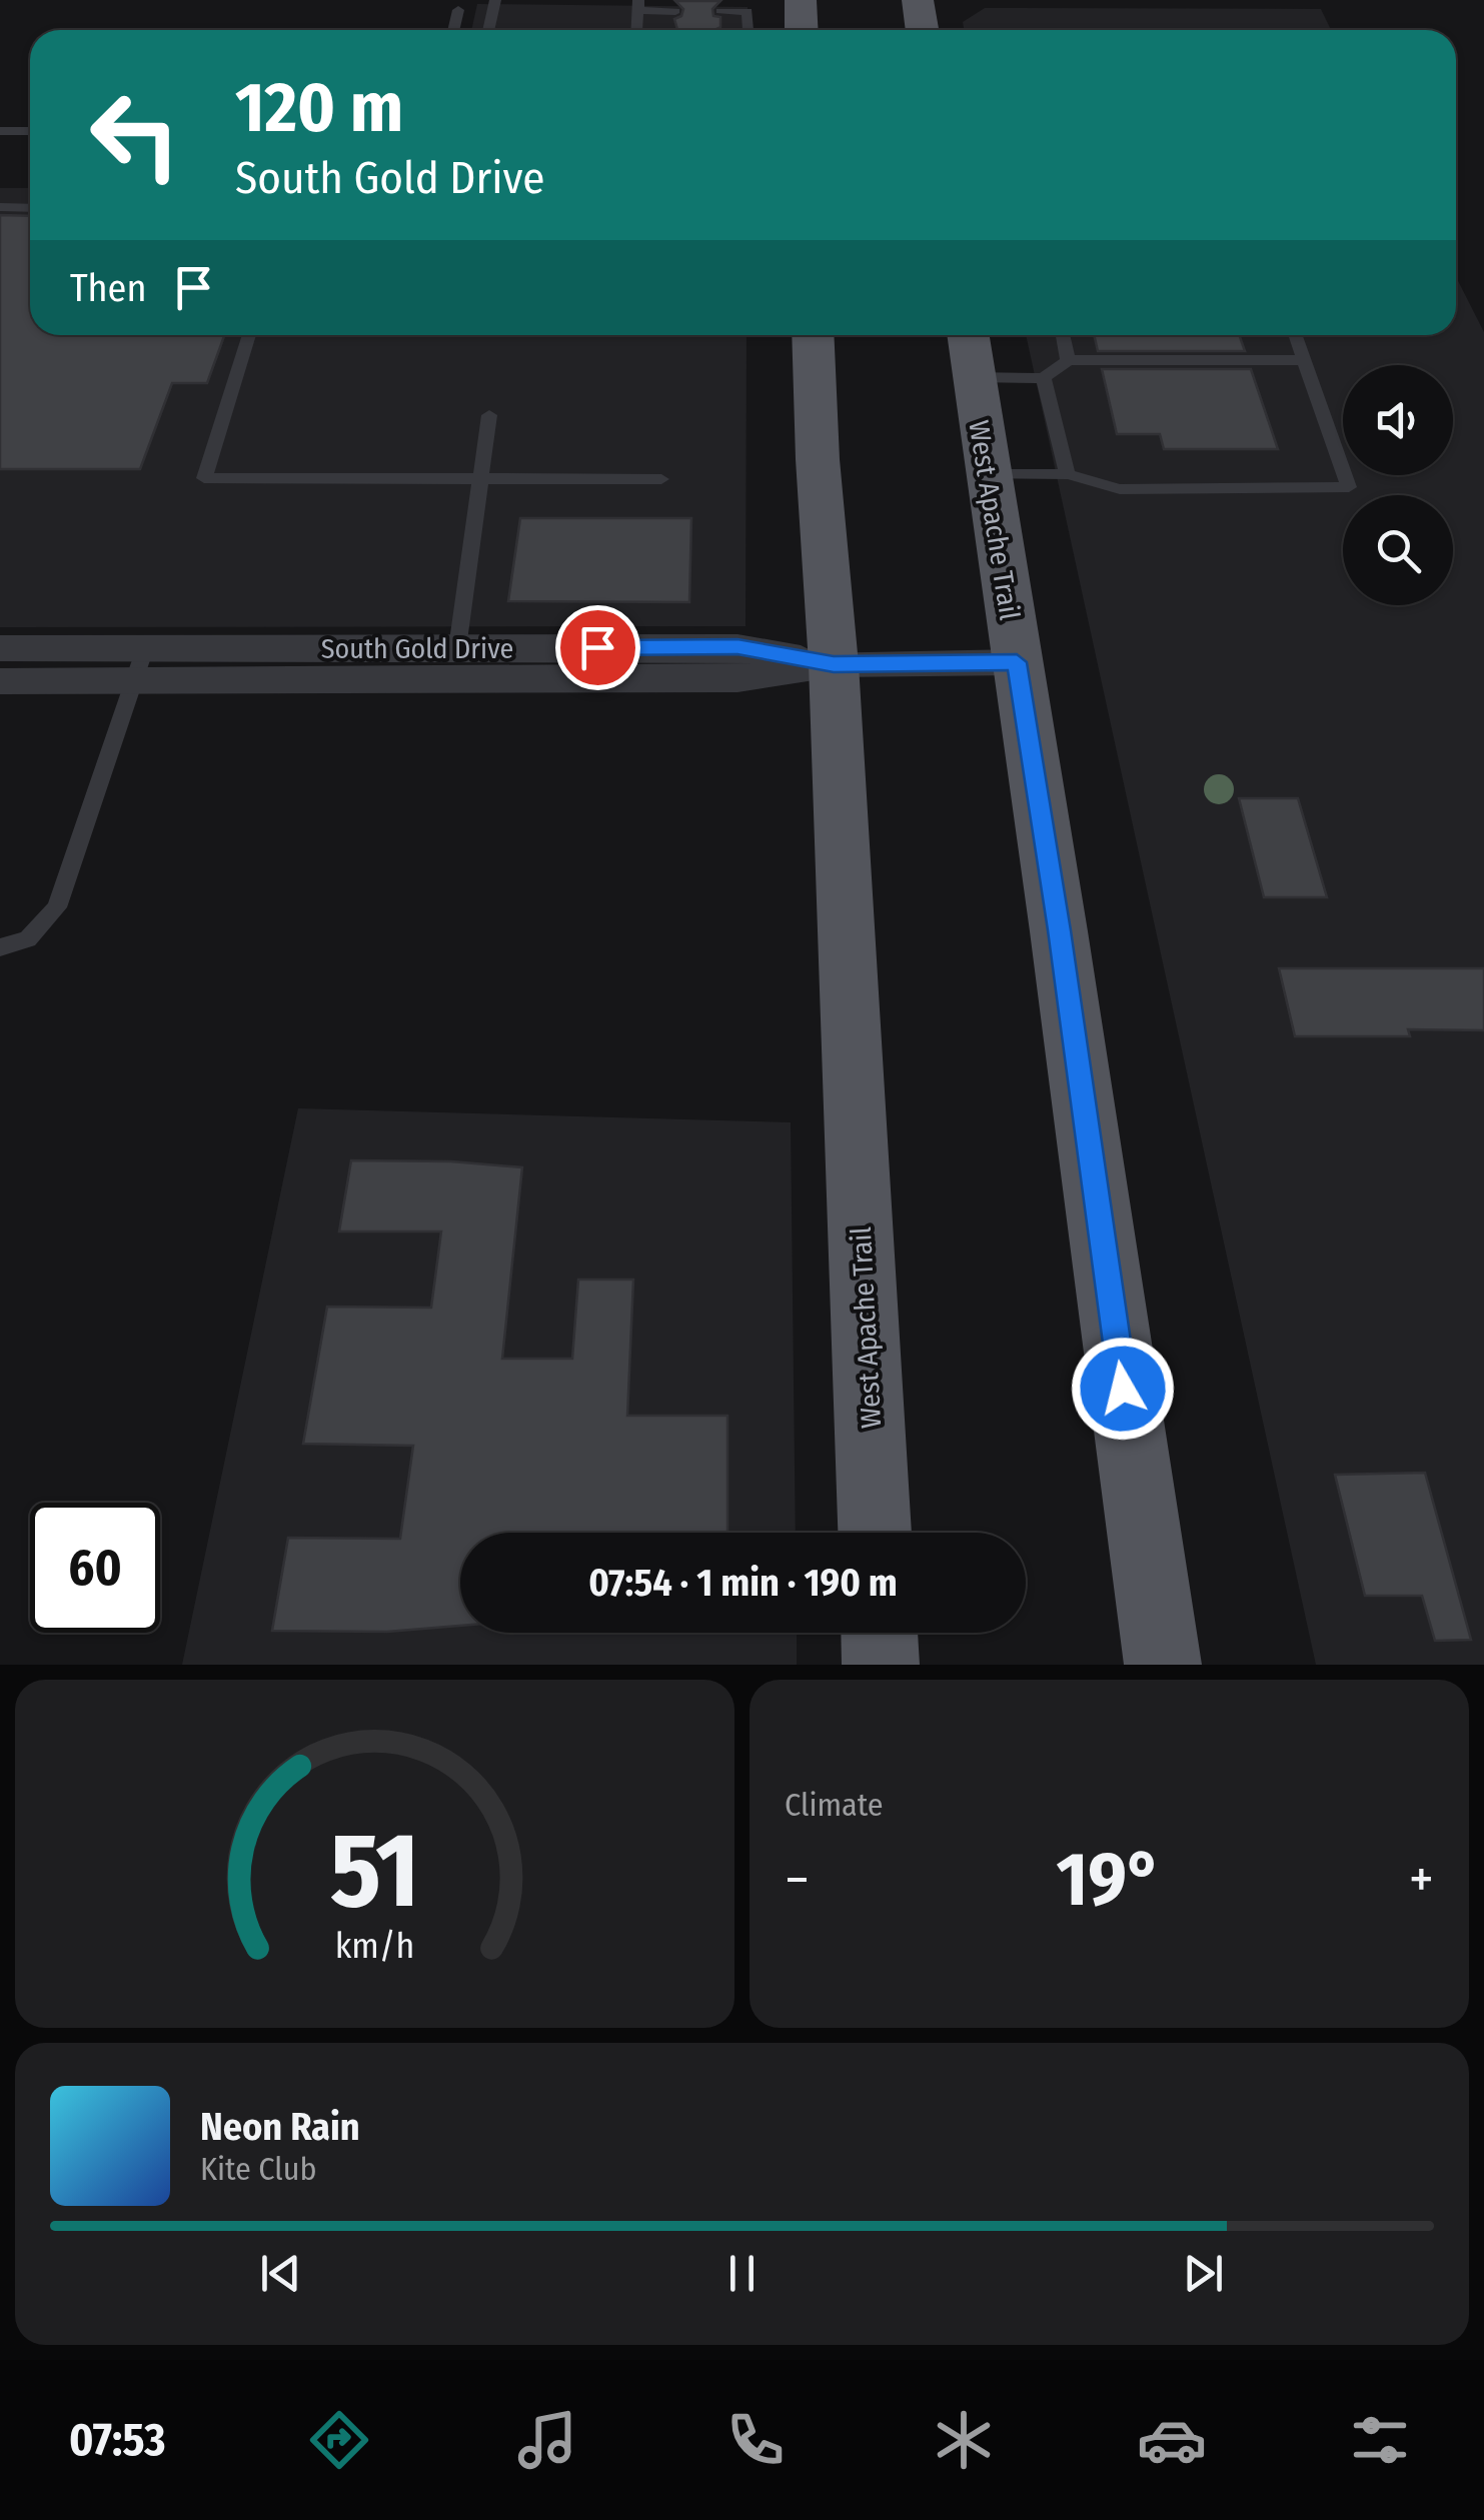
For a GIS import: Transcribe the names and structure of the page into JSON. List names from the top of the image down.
{
  "streets": {
    "main road": ["West Apache Trail"],
    "street": ["South Gold Drive"]
  },
  "crossings": [
    ["West Apache Trail", "South Gold Drive"]
  ],
  "page": {
    "turn": ["120 m", "South Gold Drive"],
    "then": "Then",
    "limit": "60",
    "trip": "07:54 · 1 min · 190 m",
    "tile": "Climate",
    "heat": ["−", "19°", "+"],
    "song": ["Neon Rain", "Kite Club"],
    "tabs": "07:53",
    "gauge": ["51", "km/h"]
  }
}
